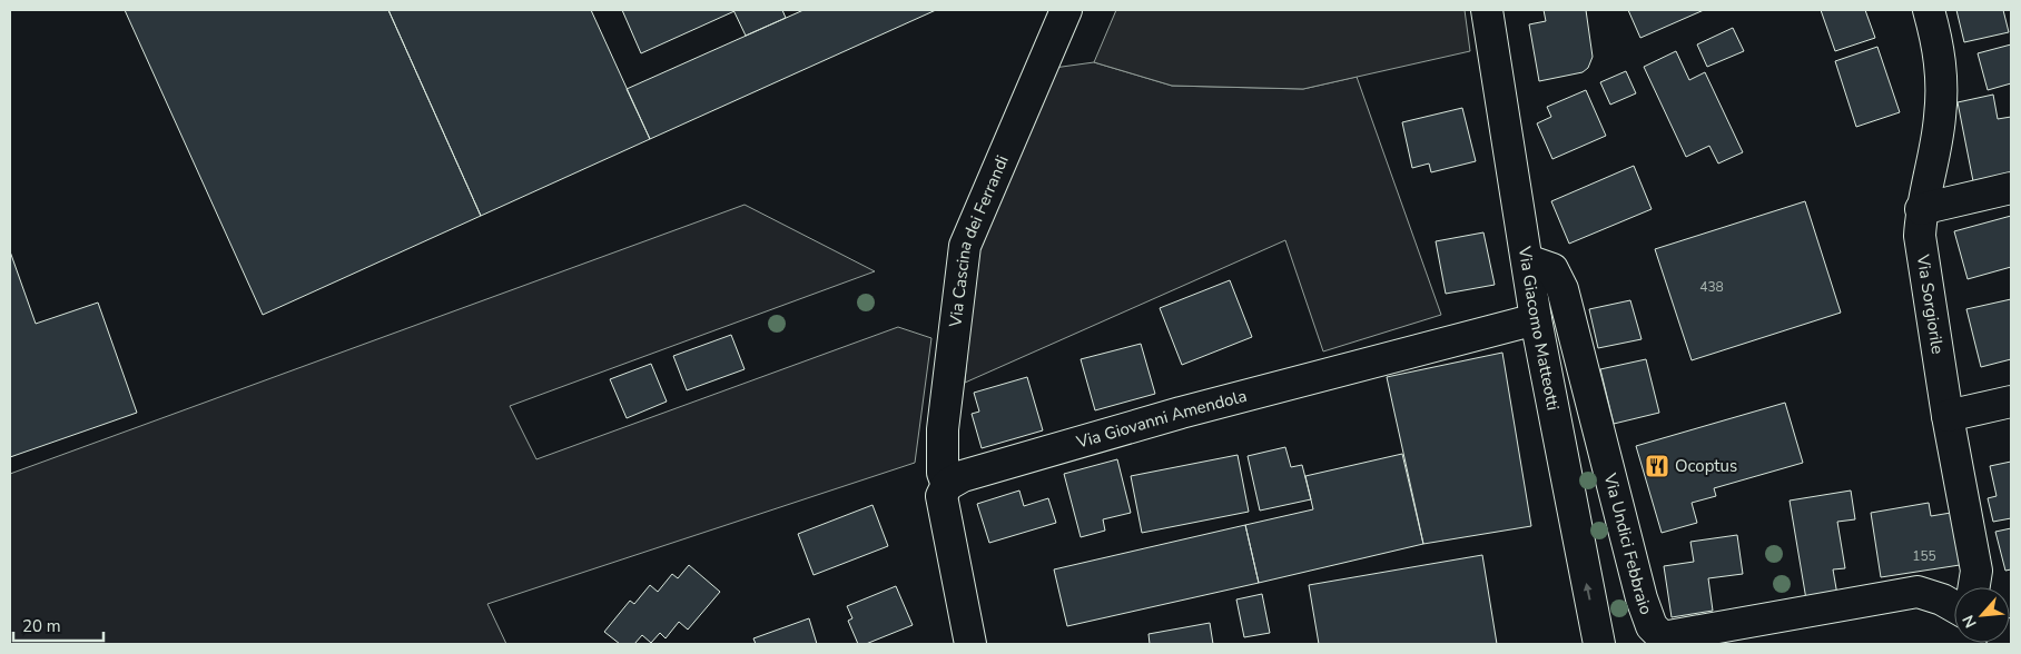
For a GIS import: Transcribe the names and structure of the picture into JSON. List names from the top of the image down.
{
  "streets": {
    "street": [
      "Via Cascina dei Ferrandi",
      "Via Sorgiorile",
      "Via Giacomo Matteotti",
      "Via Giovanni Amendola",
      "Via Undici Febbraio"
    ]
  },
  "crossings": [
    ["Via Cascina dei Ferrandi", "Via Giovanni Amendola"],
    ["Via Giacomo Matteotti", "Via Giovanni Amendola"],
    ["Via Giacomo Matteotti", "Via Undici Febbraio"]
  ],
  "one_way": ["Via Giacomo Matteotti"],
  "places": {
    "restaurant": ["Ocoptus"]
  },
  "house_numbers": ["438", "155"],
  "scale_bar": "20 m",
  "north": "bottom left"
}
